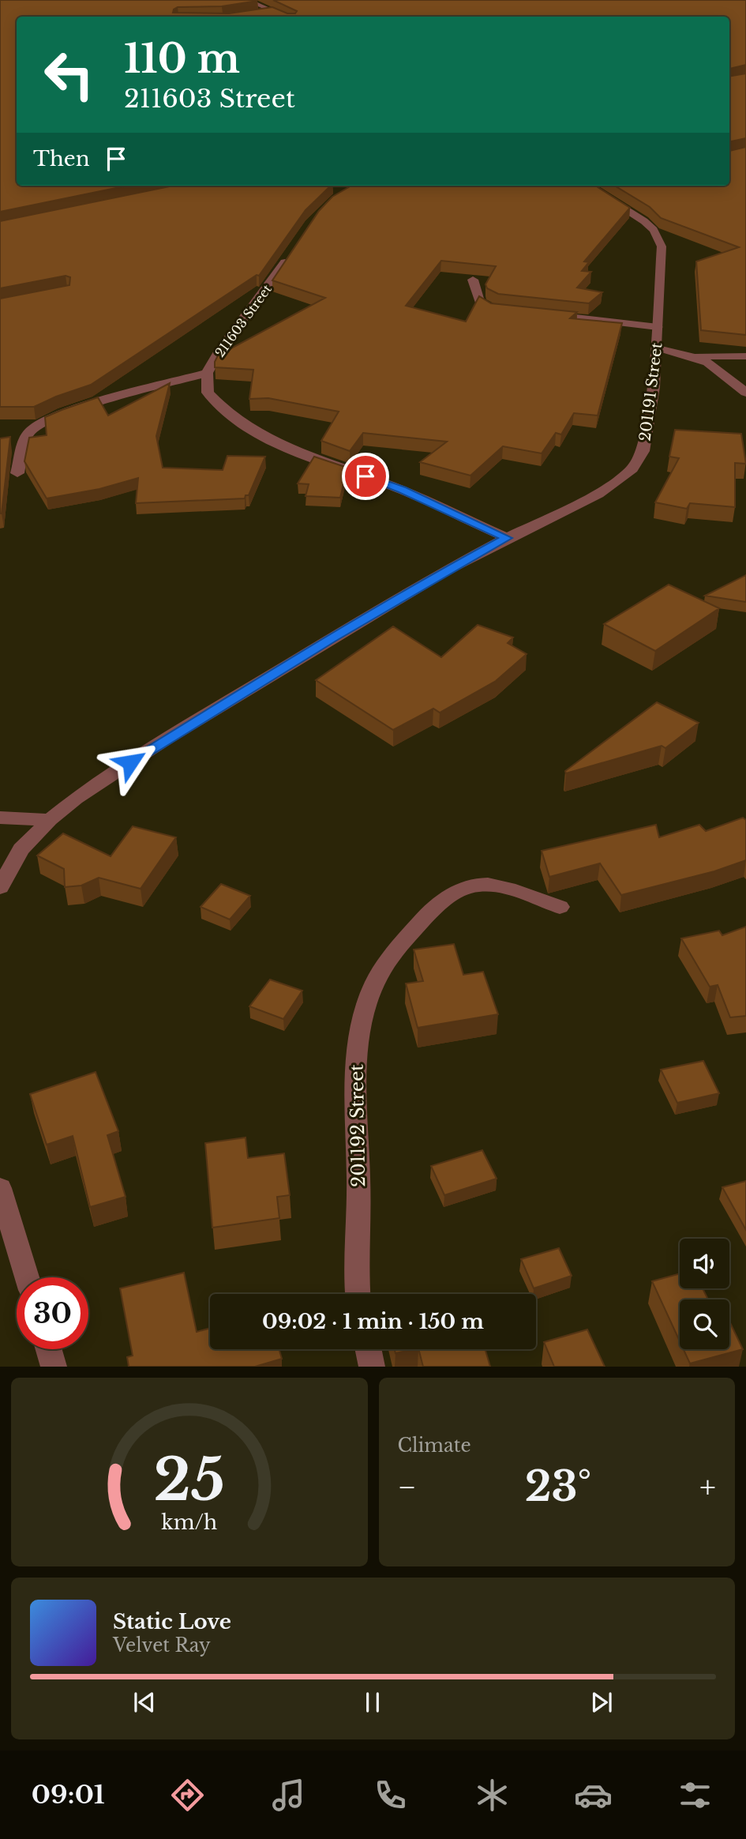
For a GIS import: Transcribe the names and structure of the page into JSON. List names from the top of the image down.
{
  "streets": {
    "street": ["211603 Street", "201191 Street", "201192 Street"]
  },
  "crossings": [
    ["211603 Street", "201191 Street"]
  ],
  "page": {
    "turn": ["110 m", "211603 Street"],
    "then": "Then",
    "limit": "30",
    "trip": "09:02 · 1 min · 150 m",
    "tile": "Climate",
    "heat": ["−", "23°", "+"],
    "song": ["Static Love", "Velvet Ray"],
    "tabs": "09:01",
    "gauge": ["25", "km/h"]
  }
}
